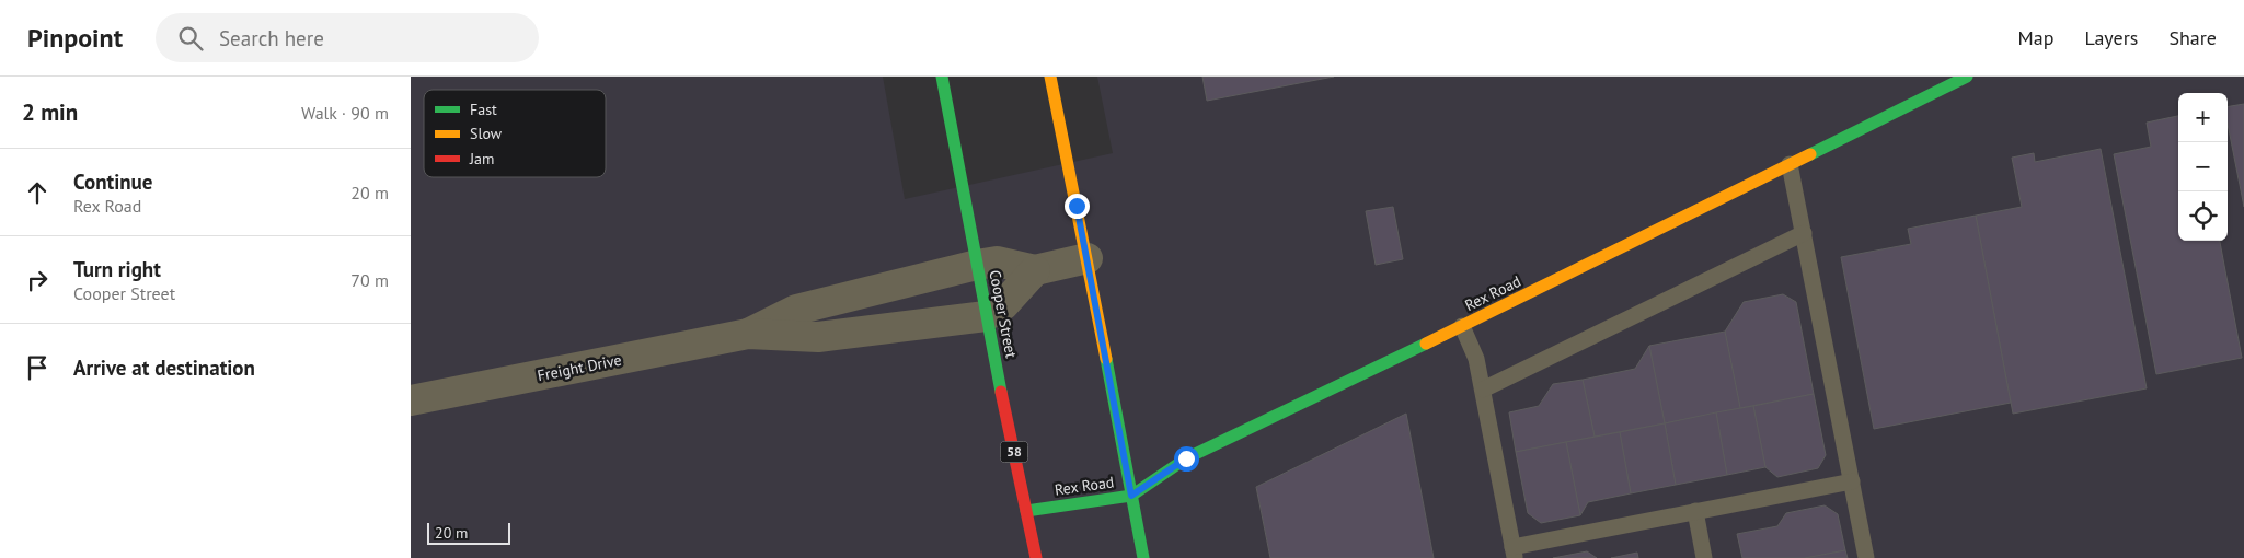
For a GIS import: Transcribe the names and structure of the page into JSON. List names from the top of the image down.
{
  "streets": {
    "street": [
      "Rex Road",
      "Cooper Street",
      "Freight Drive",
      "58"
    ]
  },
  "crossings": [
    ["Rex Road", "Cooper Street"],
    ["Cooper Street", "Freight Drive"]
  ],
  "legend": ["Fast", "Slow", "Jam"],
  "scale_bar": "20 m",
  "page": {
    "header": "Pinpoint",
    "search": "Search here",
    "nav": ["Map", "Layers", "Share"],
    "heading": ["2 min", "Walk · 90 m"],
    "map_buttons": ["+", "−"],
    "list": [
      ["Continue", "Rex Road", "20 m"],
      ["Turn right", "Cooper Street", "70 m"],
      "Arrive at destination"
    ],
    "scale": "20 m"
  }
}
